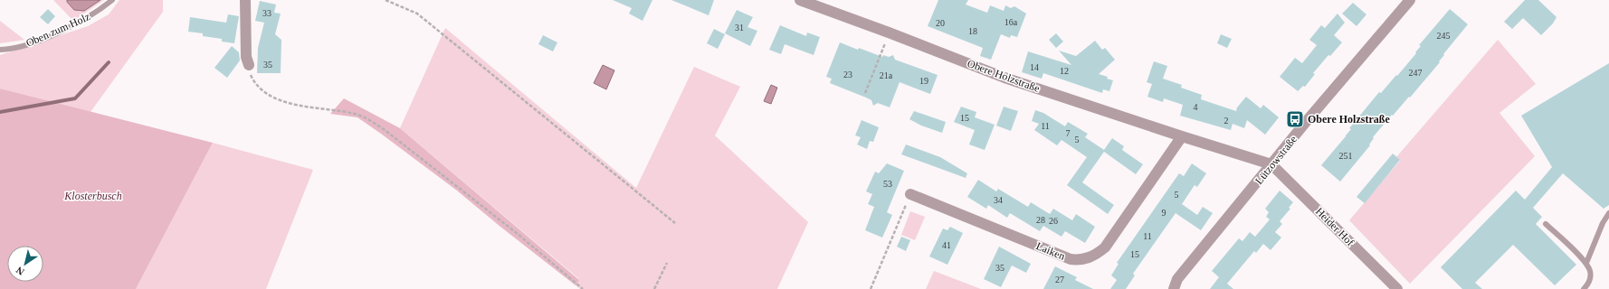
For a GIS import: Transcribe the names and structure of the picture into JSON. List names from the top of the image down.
{
  "streets": {
    "street": [
      "Obere Holzstraße",
      "Lützowstraße",
      "Heider Hof",
      "Laiken"
    ],
    "lane": ["Oben zum Holz"]
  },
  "crossings": [
    ["Obere Holzstraße", "Lützowstraße"],
    ["Obere Holzstraße", "Heider Hof"],
    ["Obere Holzstraße", "Laiken"],
    ["Lützowstraße", "Heider Hof"]
  ],
  "parks": ["Klosterbusch"],
  "places": {
    "bus stop": ["Obere Holzstraße"]
  },
  "house_numbers": [
    "33",
    "16a",
    "20",
    "31",
    "18",
    "245",
    "35",
    "14",
    "12",
    "247",
    "23",
    "21a",
    "19",
    "4",
    "15",
    "2",
    "11",
    "7",
    "5",
    "251",
    "53",
    "5",
    "34",
    "9",
    "28",
    "26",
    "11",
    "41",
    "15",
    "35",
    "27"
  ],
  "north": "bottom left"
}
